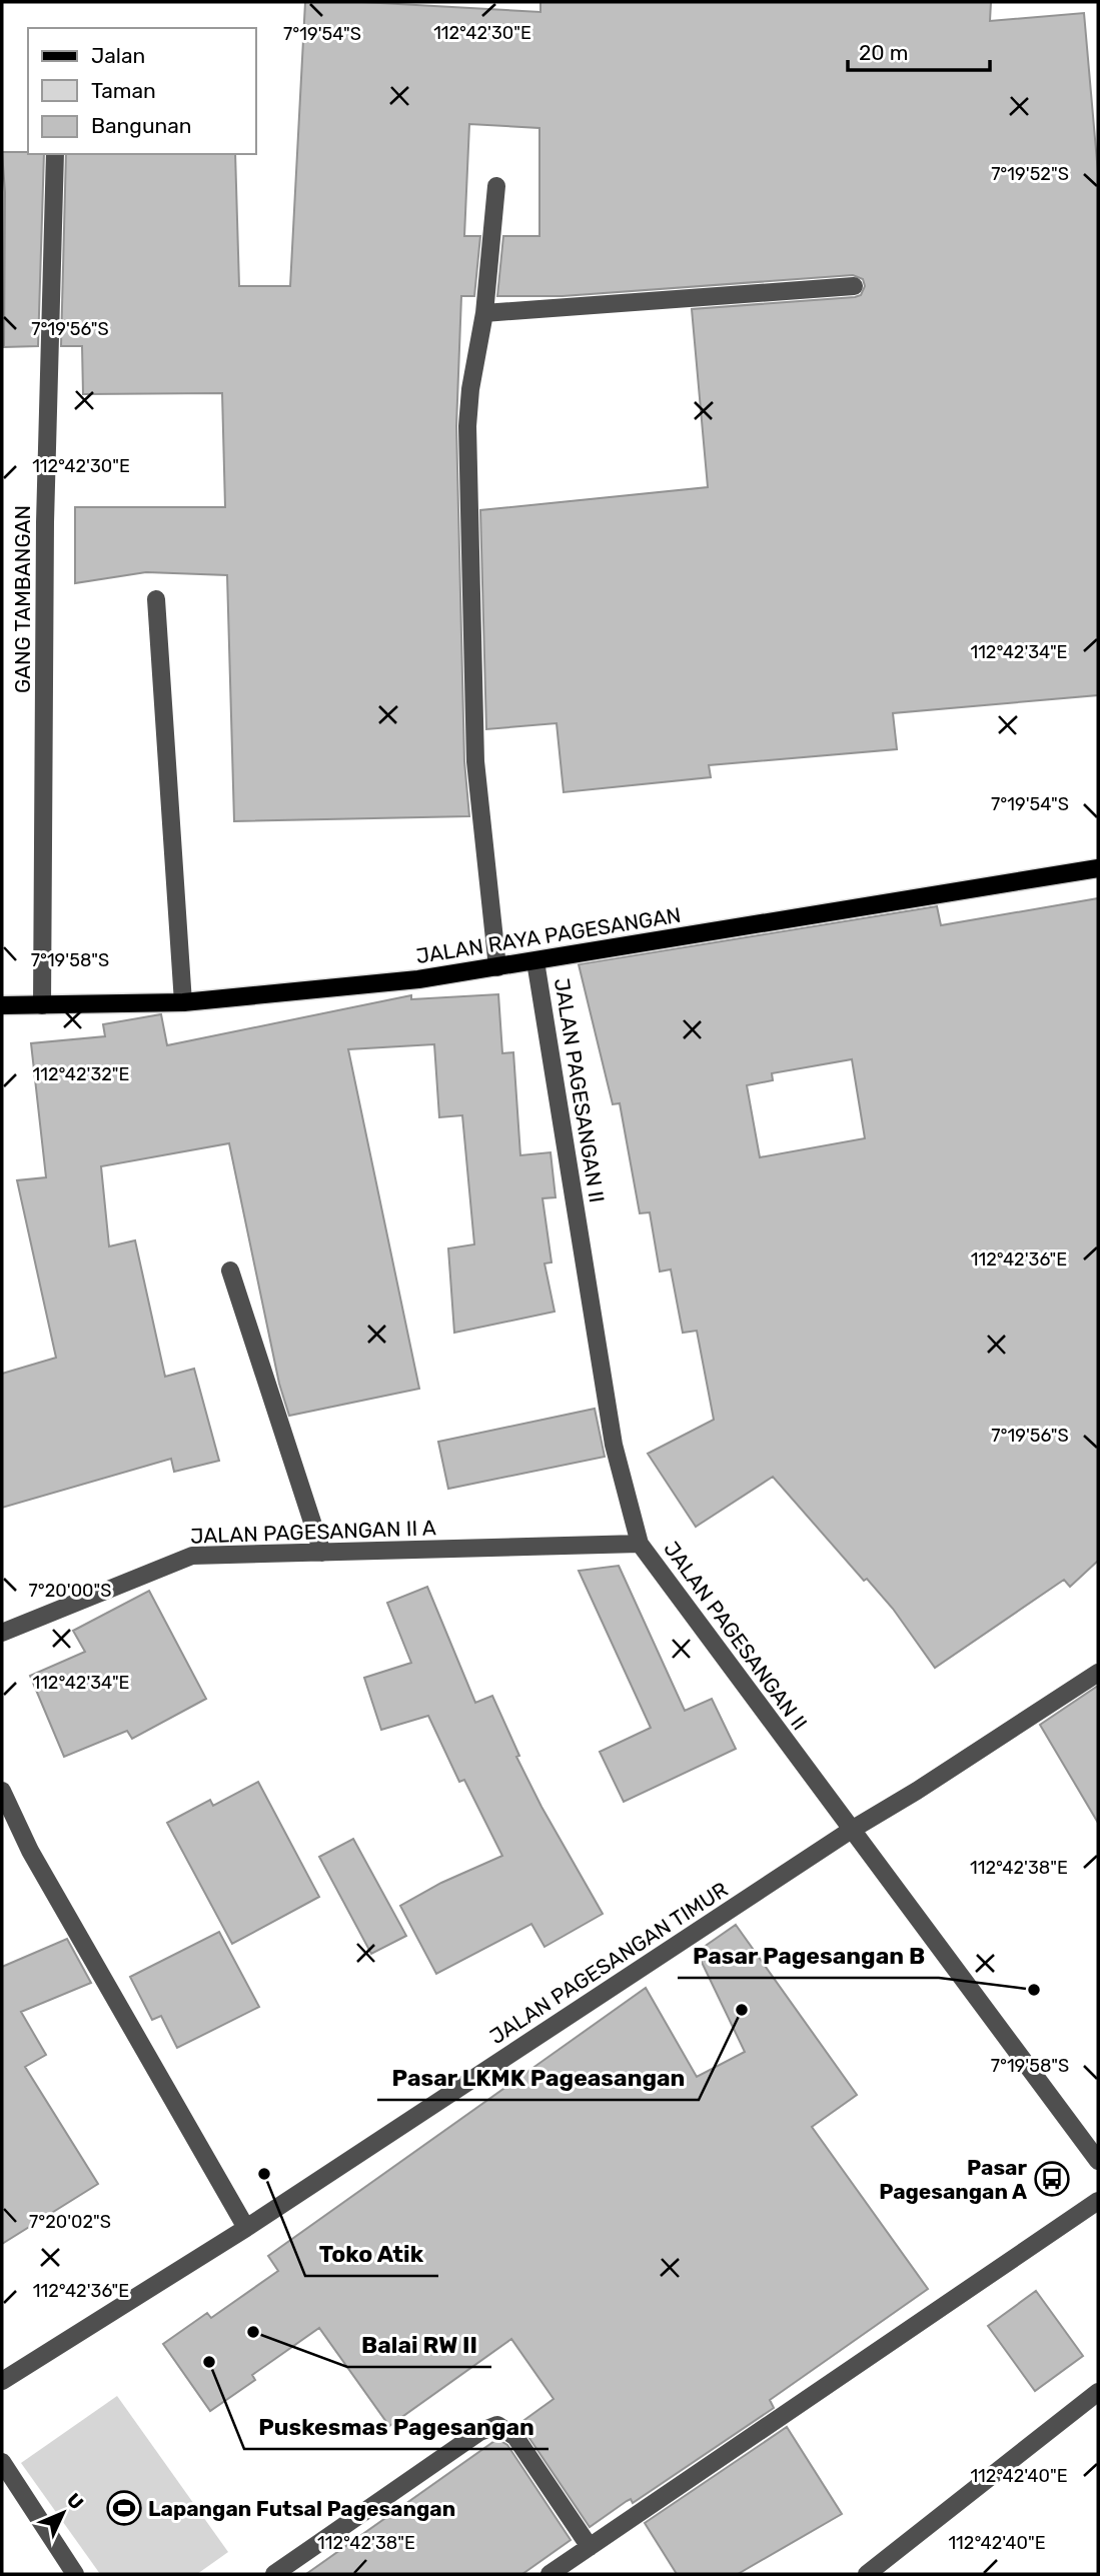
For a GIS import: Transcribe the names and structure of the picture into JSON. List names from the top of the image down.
{
  "streets": {
    "main road": ["JALAN RAYA PAGESANGAN"],
    "street": [
      "GANG TAMBANGAN",
      "JALAN PAGESANGAN II",
      "JALAN PAGESANGAN II A",
      "JALAN PAGESANGAN TIMUR"
    ]
  },
  "crossings": [
    ["GANG TAMBANGAN", "JALAN RAYA PAGESANGAN"],
    ["JALAN RAYA PAGESANGAN", "JALAN PAGESANGAN II"],
    ["JALAN PAGESANGAN II", "JALAN PAGESANGAN II A"],
    ["JALAN PAGESANGAN II", "JALAN PAGESANGAN TIMUR"]
  ],
  "places": {
    "other": [
      "Pasar Pagesangan B",
      "Pasar LKMK Pageasangan",
      "Toko Atik",
      "Balai RW II",
      "Puskesmas Pagesangan"
    ],
    "bus stop": ["Pasar Pagesangan A"],
    "sports": ["Lapangan Futsal Pagesangan"]
  },
  "legend": ["Jalan", "Taman", "Bangunan"],
  "scale_bar": "20 m",
  "north": "top right",
  "coordinates": [
    "112°42'30\"E",
    "7°19'54\"S",
    "7°19'52\"S",
    "7°19'56\"S",
    "112°42'34\"E",
    "7°19'58\"S",
    "112°42'32\"E",
    "112°42'36\"E",
    "7°20'00\"S",
    "112°42'38\"E",
    "7°20'02\"S",
    "112°42'40\"E"
  ]
}
